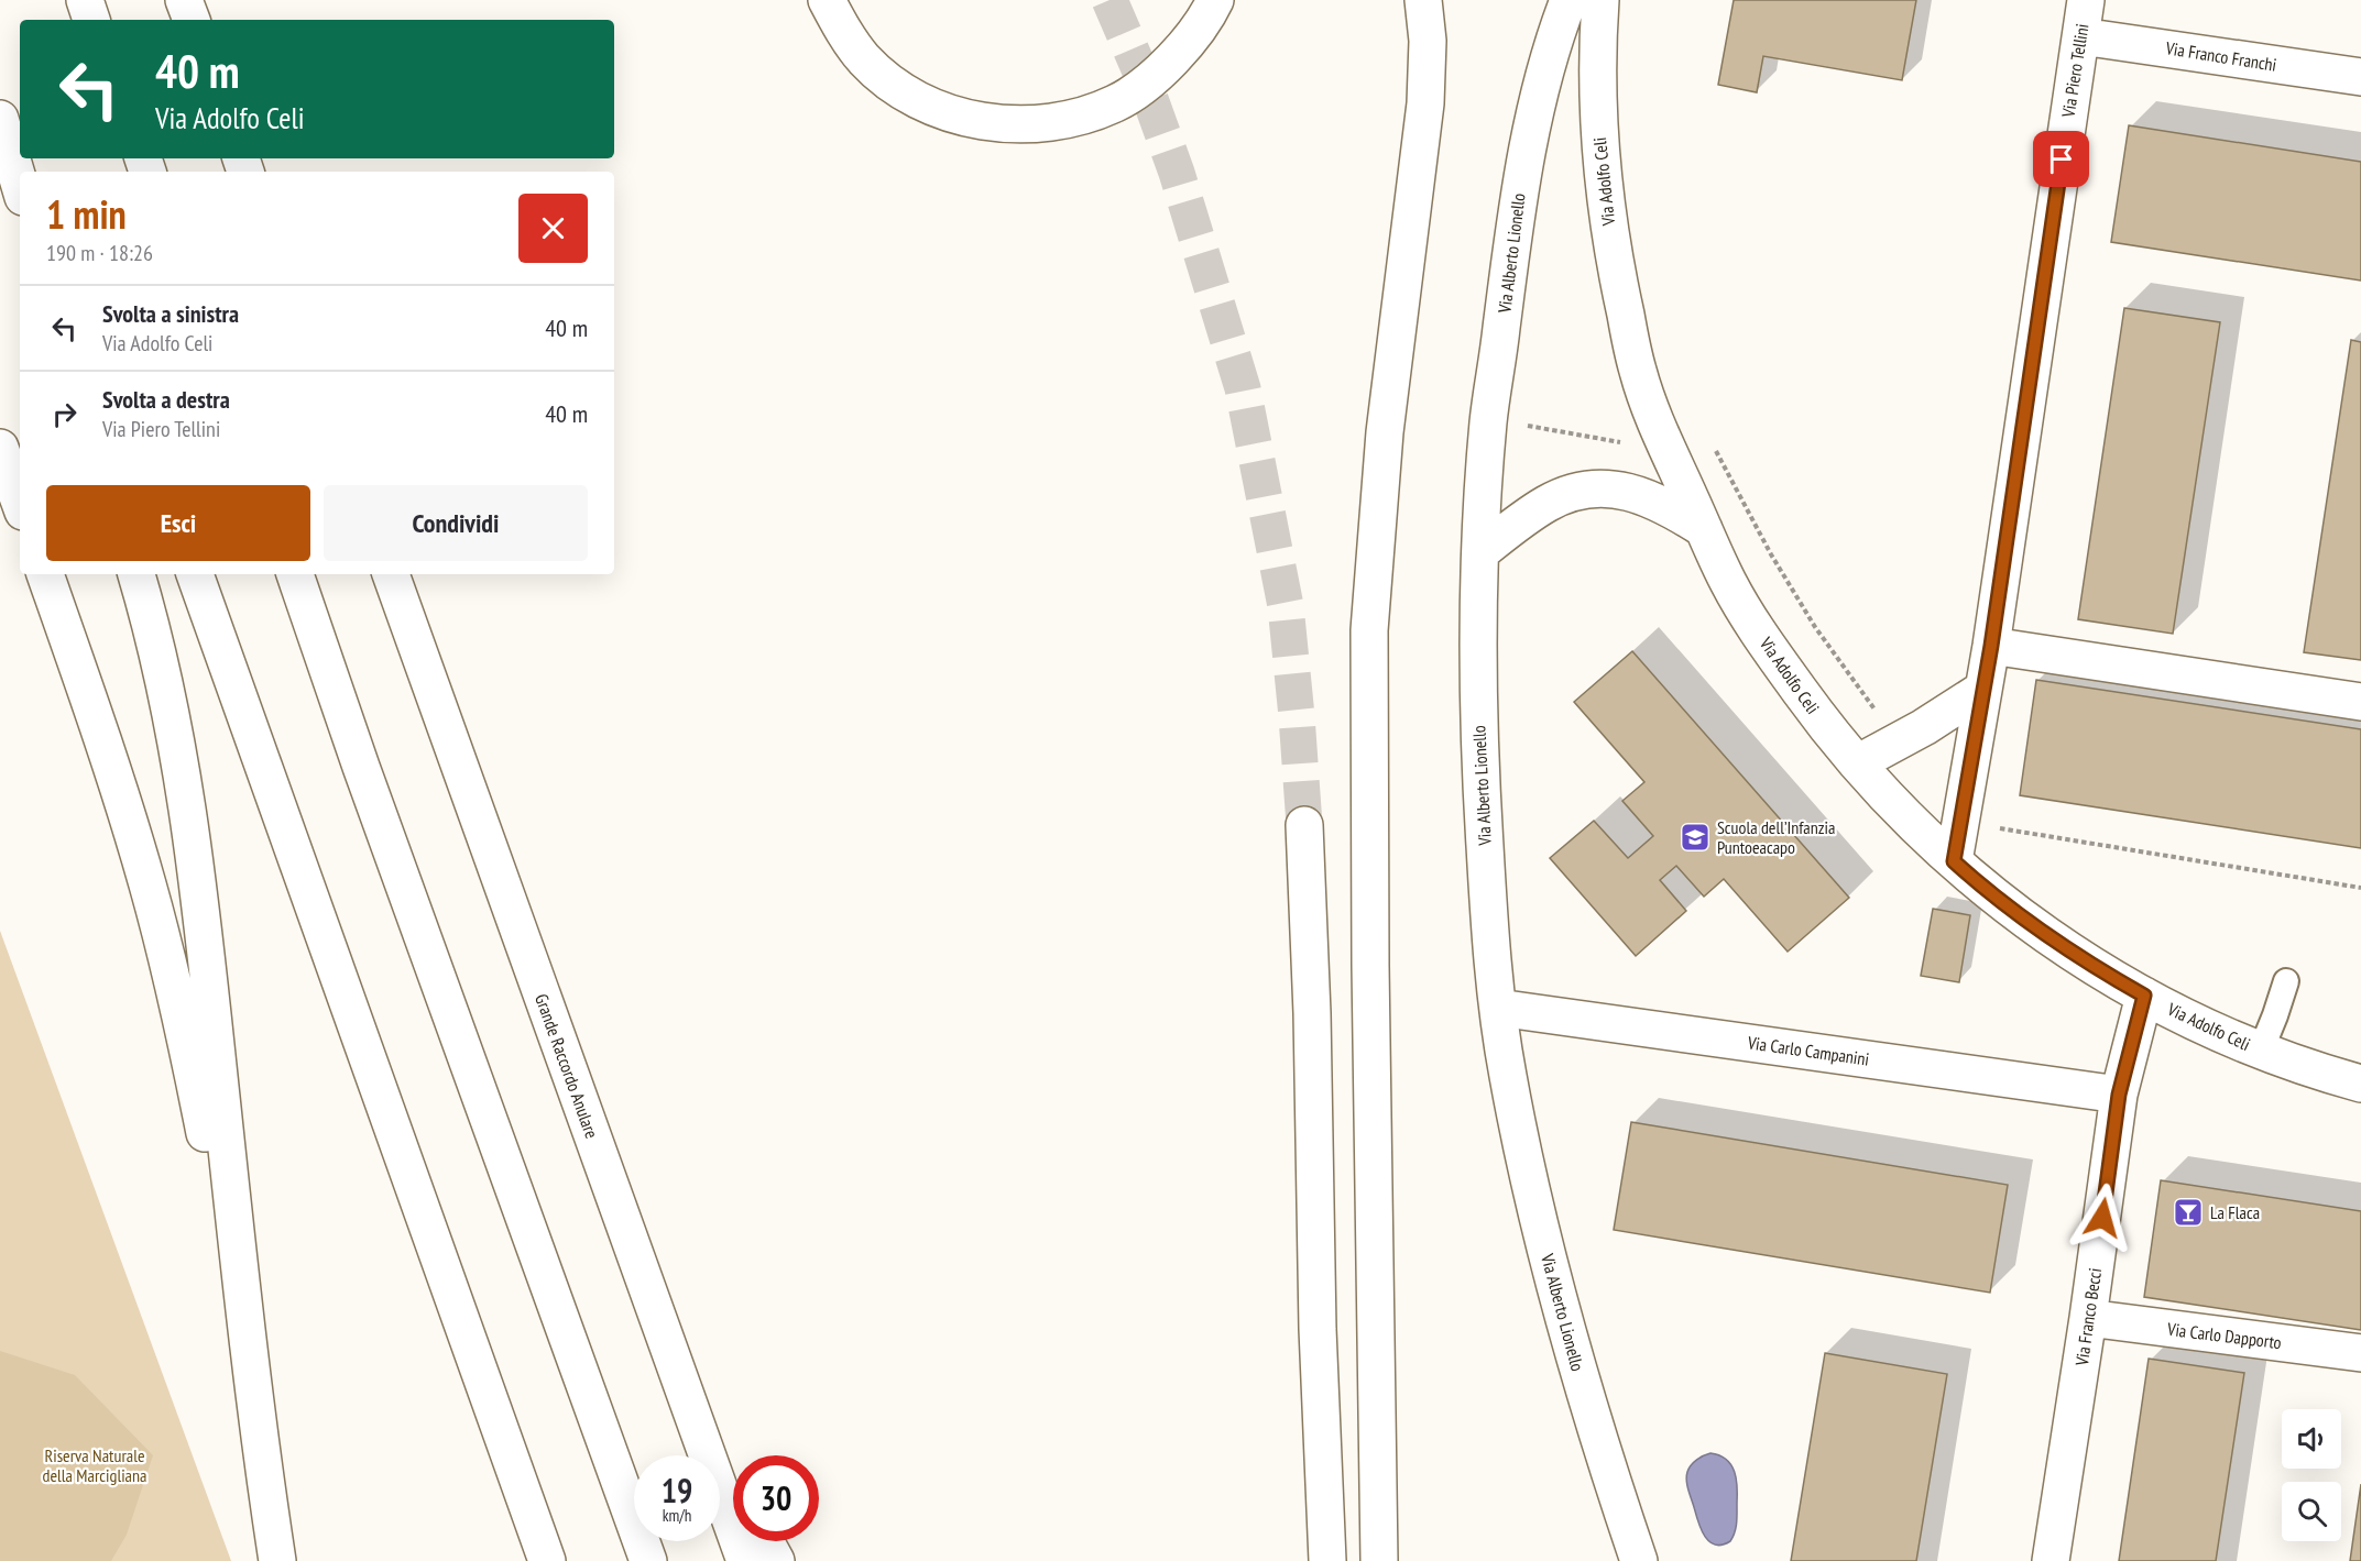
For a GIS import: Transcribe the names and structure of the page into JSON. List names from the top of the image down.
{
  "streets": {
    "main road": [
      "Via Franco Franchi",
      "Via Piero Tellini",
      "Via Adolfo Celi",
      "Via Alberto Lionello",
      "Via Carlo Campanini",
      "Grande Raccordo Anulare",
      "Via Franco Becci",
      "Via Carlo Dapporto"
    ]
  },
  "crossings": [
    ["Via Franco Franchi", "Via Piero Tellini"],
    ["Via Piero Tellini", "Via Adolfo Celi"],
    ["Via Adolfo Celi", "Via Franco Becci"],
    ["Via Alberto Lionello", "Via Carlo Campanini"],
    ["Via Carlo Campanini", "Via Franco Becci"],
    ["Via Franco Becci", "Via Carlo Dapporto"]
  ],
  "parks": ["Riserva Naturale della Marcigliana"],
  "places": {
    "school or university": ["Scuola dell’Infanzia Puntoeacapo"],
    "bar": ["La Flaca"]
  },
  "page": {
    "turn": ["40 m", "Via Adolfo Celi"],
    "heading": ["1 min", "190 m · 18:26"],
    "list": [
      {
        "name": "Svolta a sinistra",
        "note": "Via Adolfo Celi",
        "value": "40 m"
      },
      {
        "name": "Svolta a destra",
        "note": "Via Piero Tellini",
        "value": "40 m"
      }
    ],
    "buttons": ["Esci", "Condividi"],
    "speed": "19 km/h",
    "limit": "30"
  }
}
